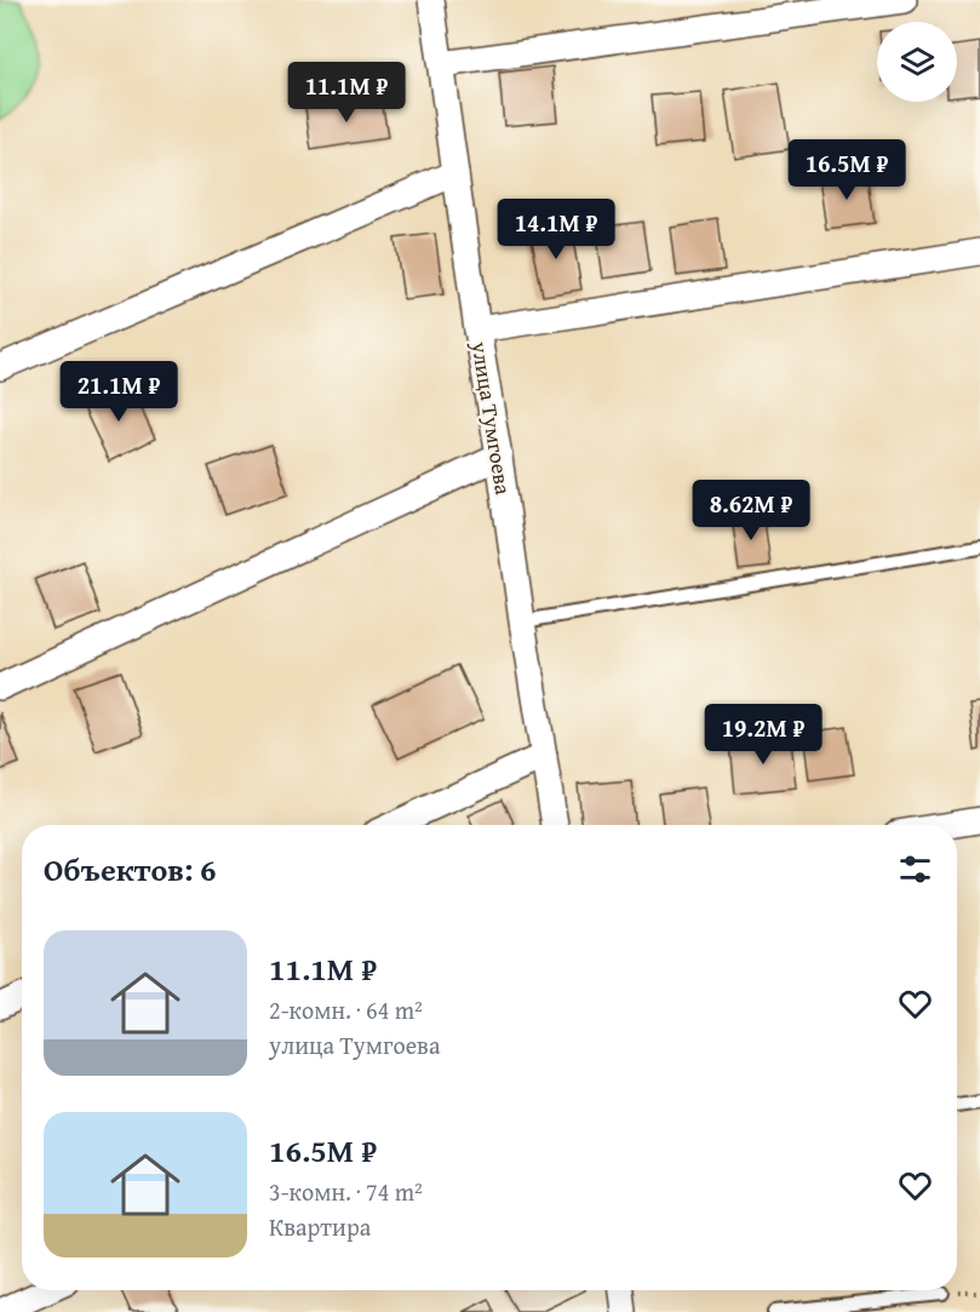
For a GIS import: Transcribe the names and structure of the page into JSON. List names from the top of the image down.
{
  "streets": {
    "street": ["улица Тумгоева"]
  },
  "page": {
    "price": [
      "11.1M ₽",
      "16.5M ₽",
      "14.1M ₽",
      "21.1M ₽",
      "8.62M ₽",
      "19.2M ₽"
    ],
    "heading": "Объектов: 6",
    "list": [
      {
        "name": "11.1M ₽",
        "note": "2-комн. · 64 m² · улица Тумгоева"
      },
      {
        "name": "16.5M ₽",
        "note": "3-комн. · 74 m² · Квартира"
      }
    ]
  }
}
